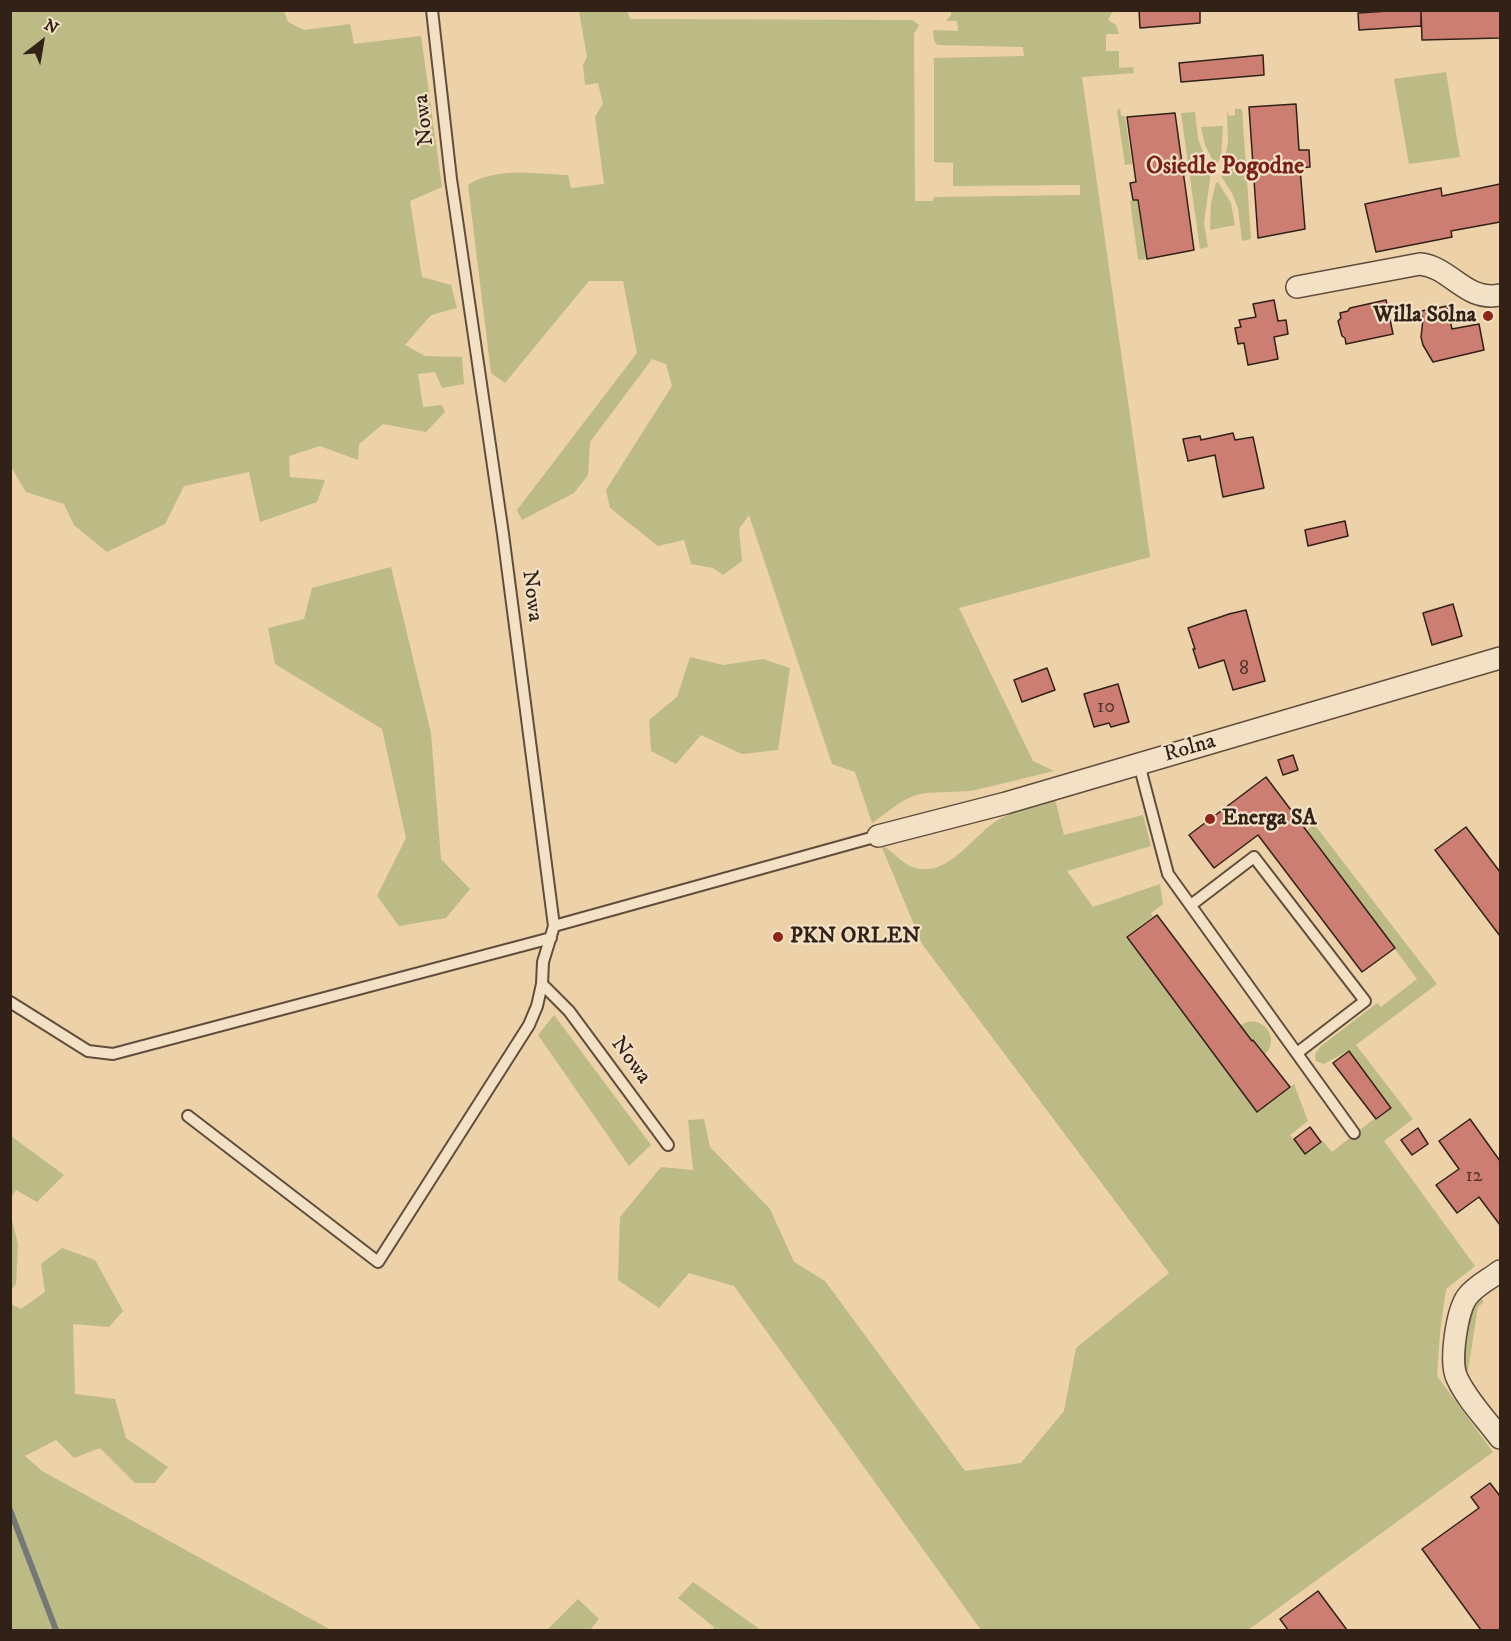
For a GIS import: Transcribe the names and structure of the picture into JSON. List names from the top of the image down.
{
  "streets": {
    "street": ["Rolna"],
    "lane": ["Nowa"]
  },
  "districts": ["Osiedle Pogodne"],
  "places": ["Willa Solna", "Energa SA", "PKN ORLEN"],
  "house_numbers": ["8", "10", "12"],
  "north": "top right"
}
